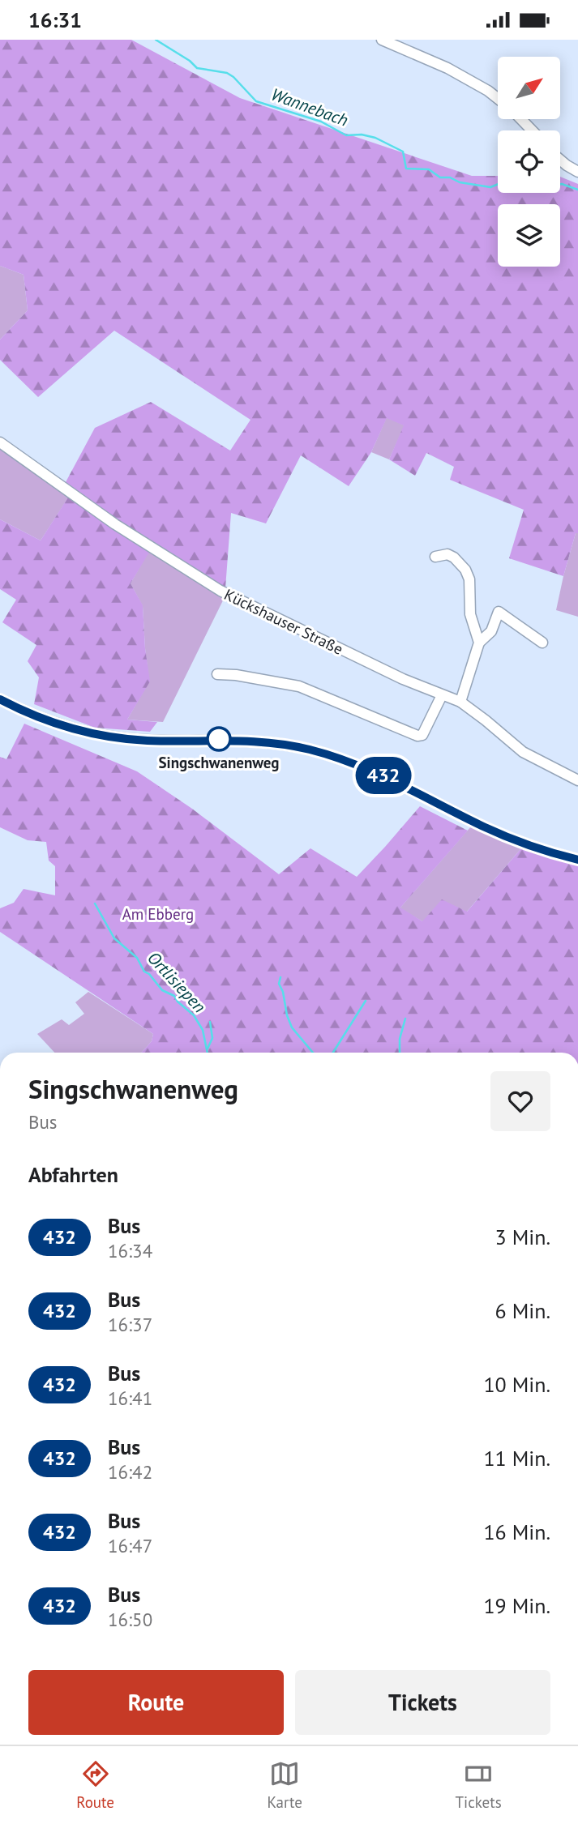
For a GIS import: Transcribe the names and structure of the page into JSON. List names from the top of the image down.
{
  "streets": {
    "street": ["Kückshauser Straße"]
  },
  "water": ["Wannebach", "Ortlisiepen"],
  "parks": ["Am Ebberg"],
  "places": ["Singschwanenweg"],
  "lines": ["bus line 432"],
  "north": "top right",
  "page": {
    "status": "16:31",
    "on_map": "432",
    "heading": [
      ["Singschwanenweg", "Bus"],
      "Abfahrten"
    ],
    "list": [
      {
        "mark": "432",
        "name": "Bus",
        "note": "16:34",
        "value": "3 Min."
      },
      {
        "mark": "432",
        "name": "Bus",
        "note": "16:37",
        "value": "6 Min."
      },
      {
        "mark": "432",
        "name": "Bus",
        "note": "16:41",
        "value": "10 Min."
      },
      {
        "mark": "432",
        "name": "Bus",
        "note": "16:42",
        "value": "11 Min."
      },
      {
        "mark": "432",
        "name": "Bus",
        "note": "16:47",
        "value": "16 Min."
      },
      {
        "mark": "432",
        "name": "Bus",
        "note": "16:50",
        "value": "19 Min."
      }
    ],
    "buttons": ["Route", "Tickets"],
    "tabs": ["Route", "Karte", "Tickets"]
  }
}
